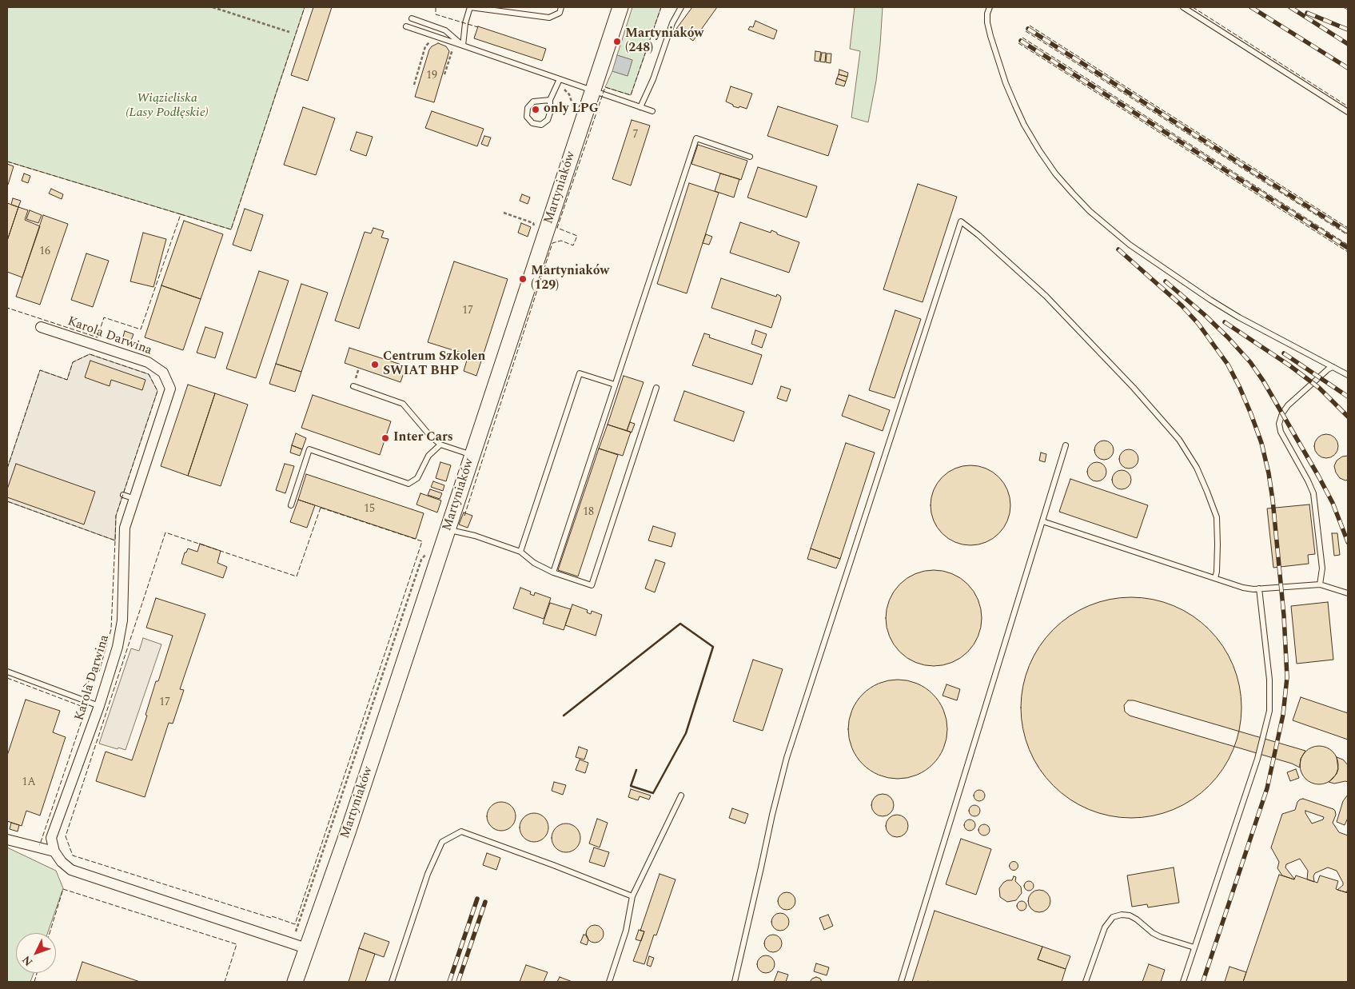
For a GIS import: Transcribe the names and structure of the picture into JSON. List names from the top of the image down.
{
  "streets": {
    "main road": ["Martyniaków"],
    "street": ["Karola Darwina"]
  },
  "parks": ["Wiązieliska (Lasy Podłęskie)"],
  "places": [
    "Martyniaków (248)",
    "only LPG",
    "Martyniaków (129)",
    "Centrum Szkolen SWIAT BHP",
    "Inter Cars"
  ],
  "house_numbers": [
    "19",
    "7",
    "16",
    "17",
    "15",
    "18",
    "17",
    "1A"
  ],
  "north": "bottom left"
}
